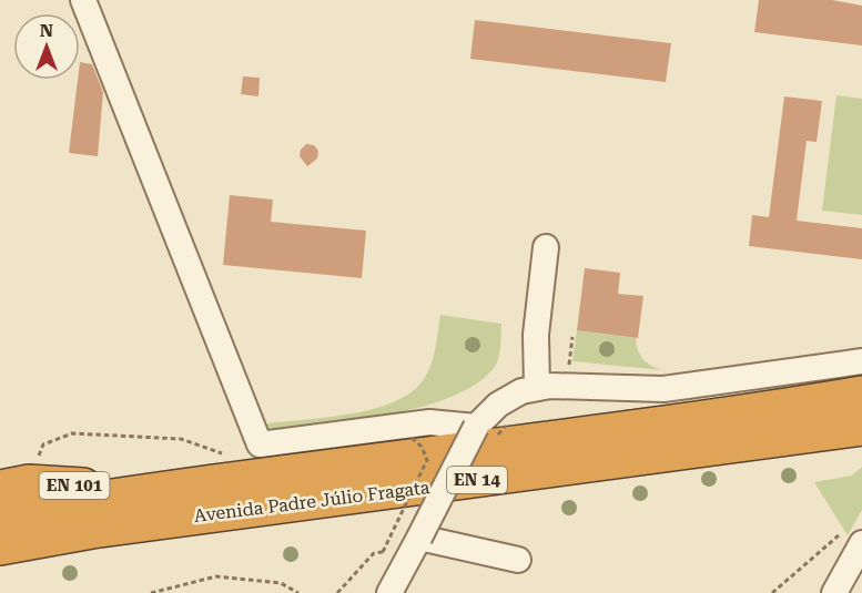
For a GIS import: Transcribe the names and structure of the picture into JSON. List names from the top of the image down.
{
  "streets": {
    "highway": ["EN 14", "EN 101", "Avenida Padre Júlio Fragata"]
  },
  "crossings": [
    ["EN 14", "EN 101"],
    ["EN 14", "Avenida Padre Júlio Fragata"],
    ["EN 101", "Avenida Padre Júlio Fragata"]
  ],
  "north": "top"
}
